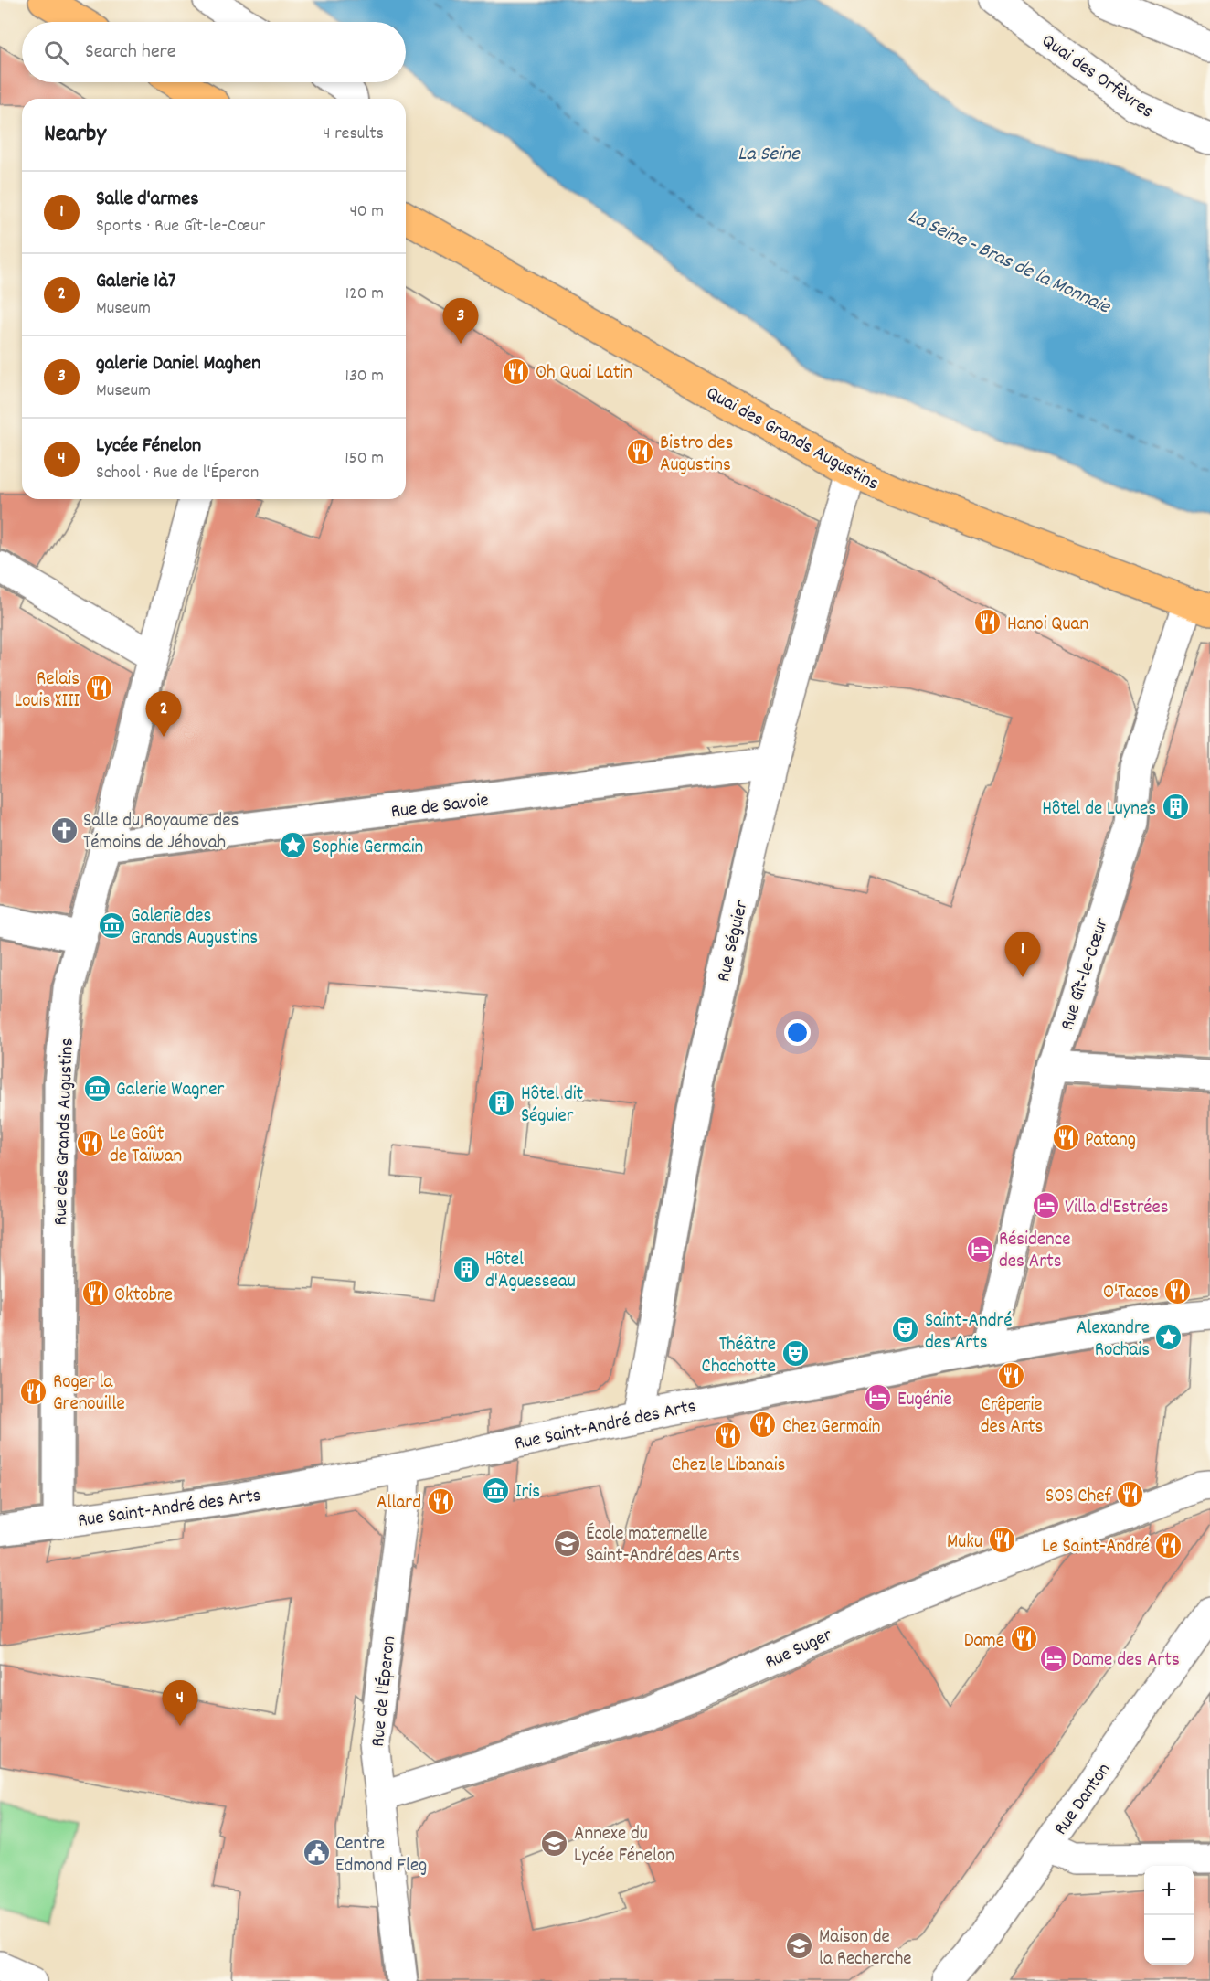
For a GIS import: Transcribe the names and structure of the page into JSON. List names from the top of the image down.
{
  "streets": {
    "main road": ["Quai des Grands Augustins"],
    "street": [
      "Quai des Orfèvres",
      "Rue de Savoie",
      "Rue Séguier",
      "Rue Gît-le-Cœur",
      "Rue des Grands Augustins",
      "Rue Saint-André des Arts",
      "Rue Suger",
      "Rue de l'Éperon",
      "Rue Danton"
    ]
  },
  "crossings": [
    ["Quai des Grands Augustins", "Rue Séguier"],
    ["Quai des Grands Augustins", "Rue Gît-le-Cœur"],
    ["Rue de Savoie", "Rue Séguier"],
    ["Rue de Savoie", "Rue des Grands Augustins"],
    ["Rue Séguier", "Rue Saint-André des Arts"],
    ["Rue Gît-le-Cœur", "Rue Saint-André des Arts"],
    ["Rue des Grands Augustins", "Rue Saint-André des Arts"],
    ["Rue Saint-André des Arts", "Rue de l'Éperon"],
    ["Rue Suger", "Rue de l'Éperon"]
  ],
  "water": ["La Seine", "La Seine - Bras de la Monnaie"],
  "places": {
    "restaurant": [
      "Oh Quai Latin",
      "Bistro des Augustins",
      "Hanoi Quan",
      "Relais Louis XIII",
      "Patang",
      "Le Goût de Taïwan",
      "O'Tacos",
      "Oktobre",
      "Crêperie des Arts",
      "Roger la Grenouille",
      "Chez Germain",
      "Chez le Libanais",
      "SOS Chef",
      "Allard",
      "Muku",
      "Le Saint-André",
      "Dame"
    ],
    "building": ["Hôtel de Luynes", "Hôtel dit Séguier", "Hôtel d'Aguesseau"],
    "church": ["Salle du Royaume des Témoins de Jéhovah"],
    "place": ["Sophie Germain", "Alexandre Rochais"],
    "museum": ["Galerie des Grands Augustins", "Galerie Wagner", "Iris"],
    "hotel": [
      "Villa d'Estrées",
      "Résidence des Arts",
      "Eugénie",
      "Dame des Arts"
    ],
    "theatre": ["Saint-André des Arts", "Théâtre Chochotte"],
    "school or university": ["École maternelle Saint-André des Arts", "Annexe du Lycée Fénelon", "Maison de la Recherche"],
    "public building": ["Centre Edmond Fleg"]
  },
  "page": {
    "search": "Search here",
    "heading": ["Nearby", "4 results"],
    "list": [
      {
        "mark": "1",
        "name": "Salle d'armes",
        "note": "Sports · Rue Gît-le-Cœur",
        "value": "40 m"
      },
      {
        "mark": "2",
        "name": "Galerie 1à7",
        "note": "Museum",
        "value": "120 m"
      },
      {
        "mark": "3",
        "name": "galerie Daniel Maghen",
        "note": "Museum",
        "value": "130 m"
      },
      {
        "mark": "4",
        "name": "Lycée Fénelon",
        "note": "School · Rue de l'Éperon",
        "value": "150 m"
      }
    ],
    "pins": [
      "3",
      "2",
      "1",
      "4"
    ],
    "map_buttons": ["+", "−"]
  }
}
